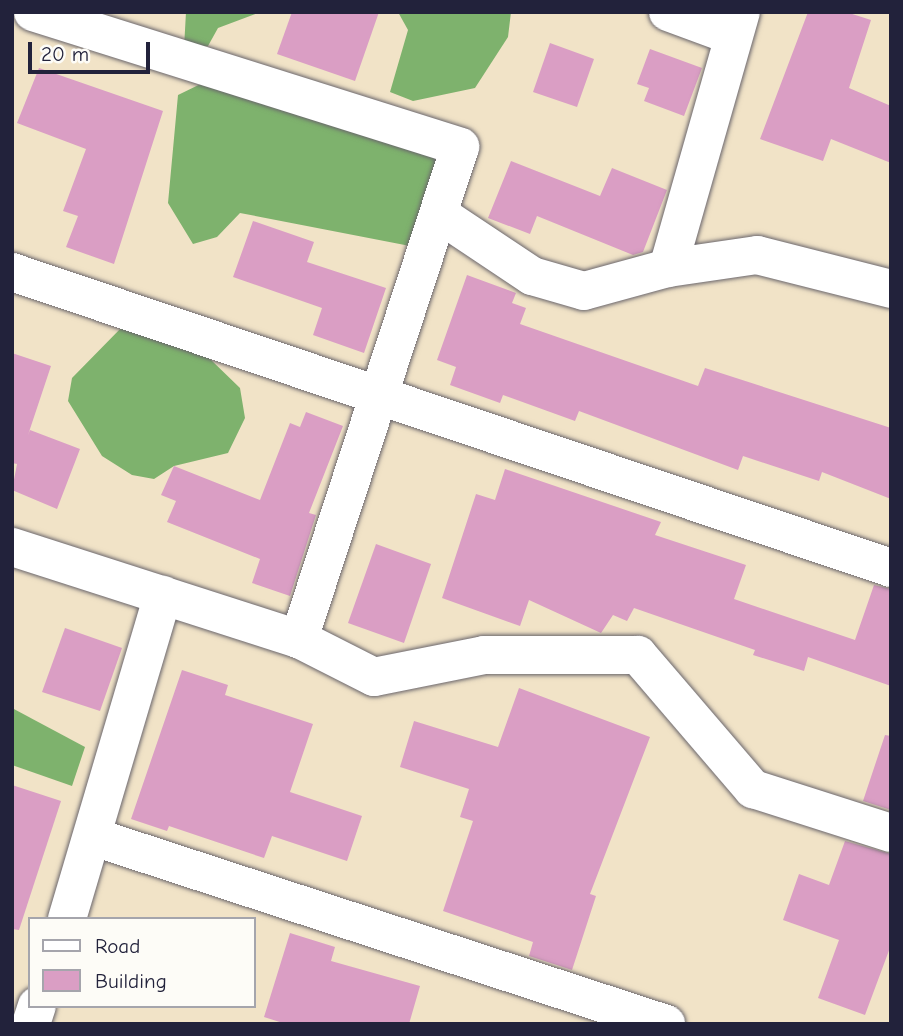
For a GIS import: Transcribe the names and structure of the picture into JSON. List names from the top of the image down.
{
  "legend": ["Road", "Building"],
  "scale_bar": "20 m"
}
